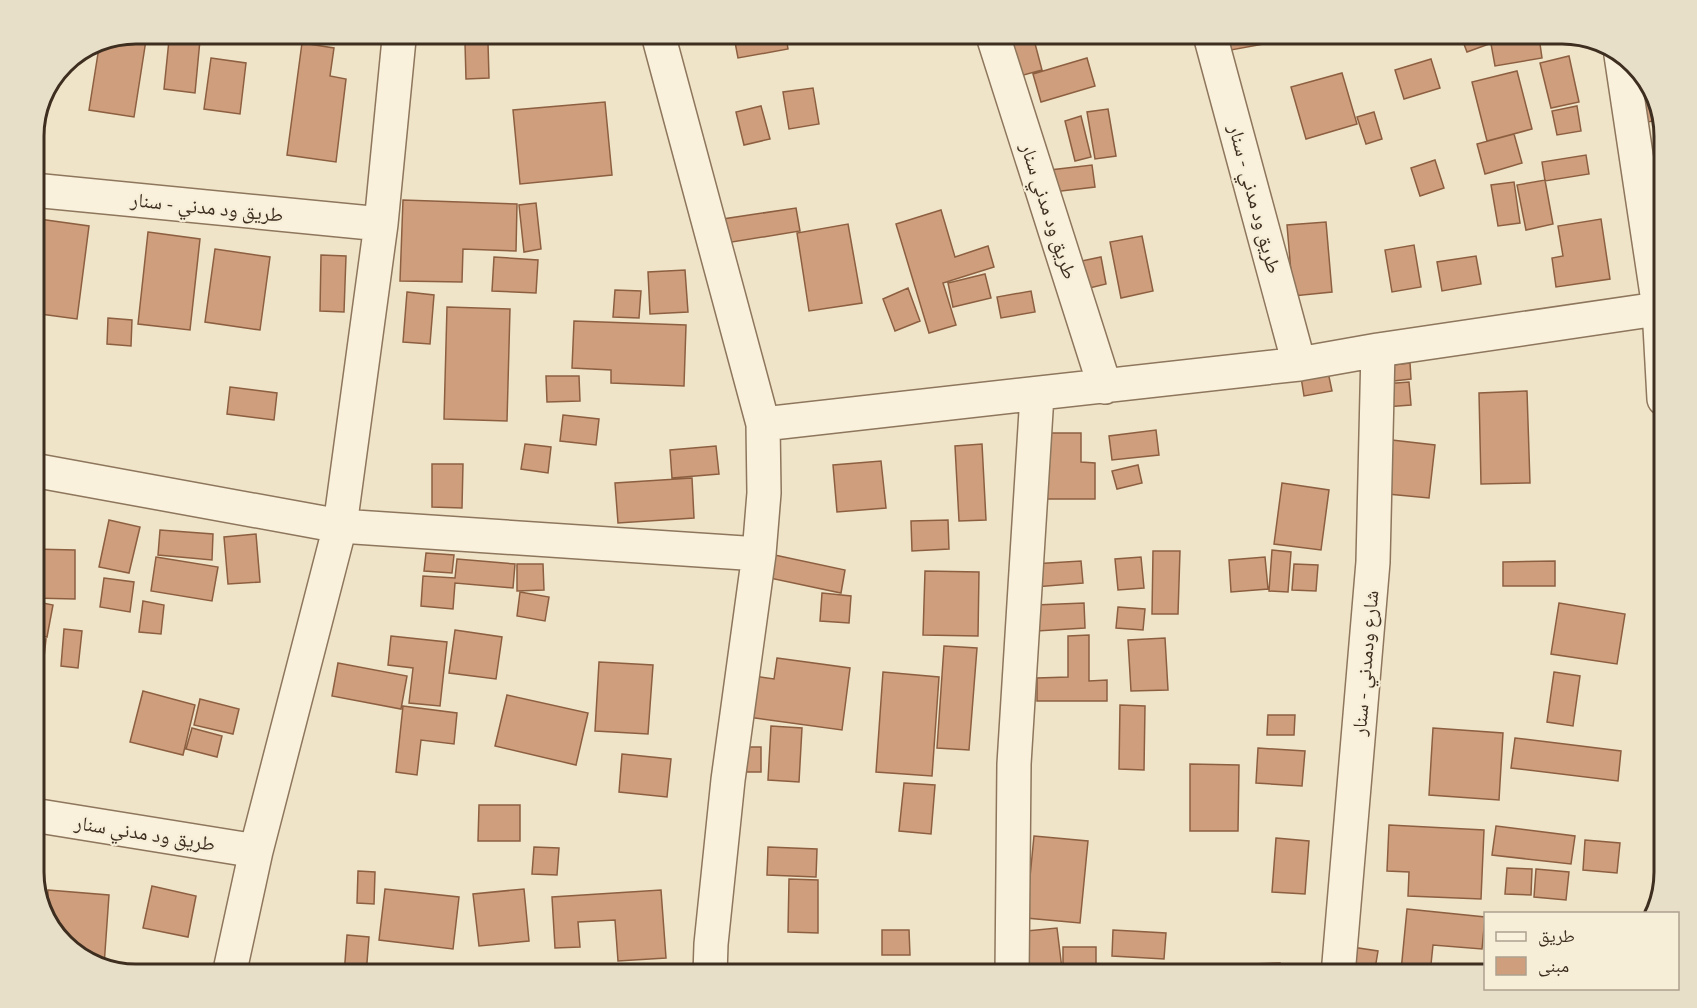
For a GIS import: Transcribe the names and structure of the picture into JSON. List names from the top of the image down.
{
  "streets": {
    "street": ["طريق ود مدني - سنار", "طريق ود مدني سنار", "شارع ودمدني - سنار"]
  },
  "legend": ["طريق", "مبنى"]
}
